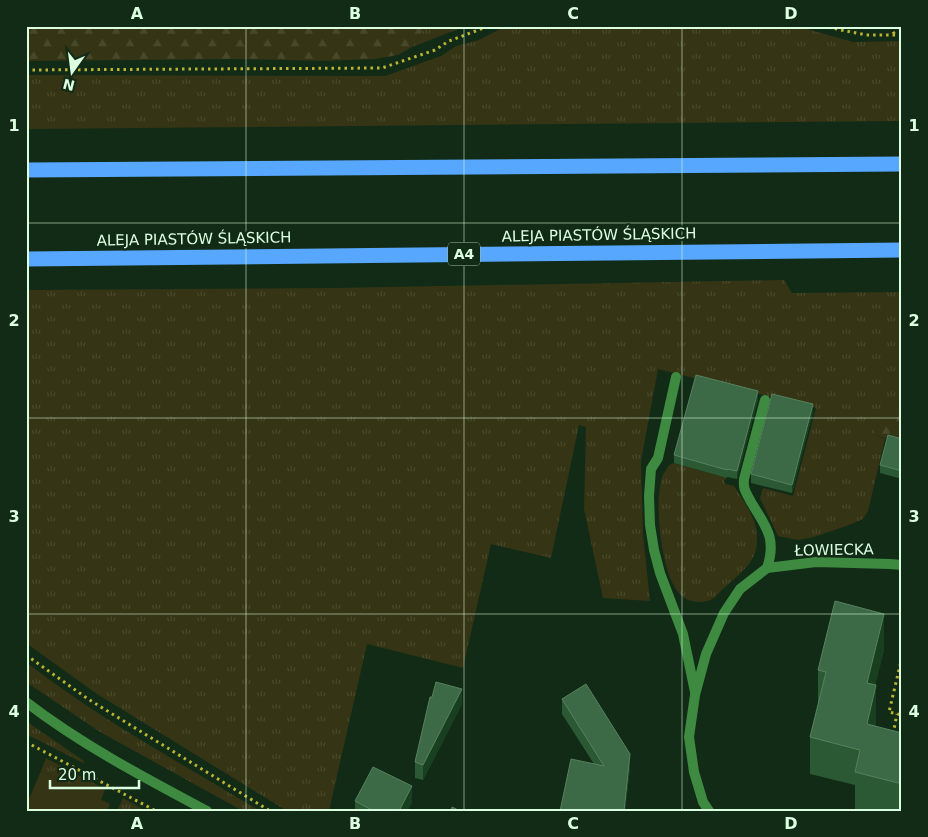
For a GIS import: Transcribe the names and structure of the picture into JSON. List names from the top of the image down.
{
  "streets": {
    "highway": ["ALEJA PIASTÓW ŚLĄSKICH", "A4"],
    "street": ["ŁOWIECKA"]
  },
  "scale_bar": "20 m",
  "north": "bottom",
  "grid": {
    "columns": [
      "A",
      "B",
      "C",
      "D"
    ],
    "rows": [
      "1",
      "2",
      "3",
      "4"
    ]
  }
}
